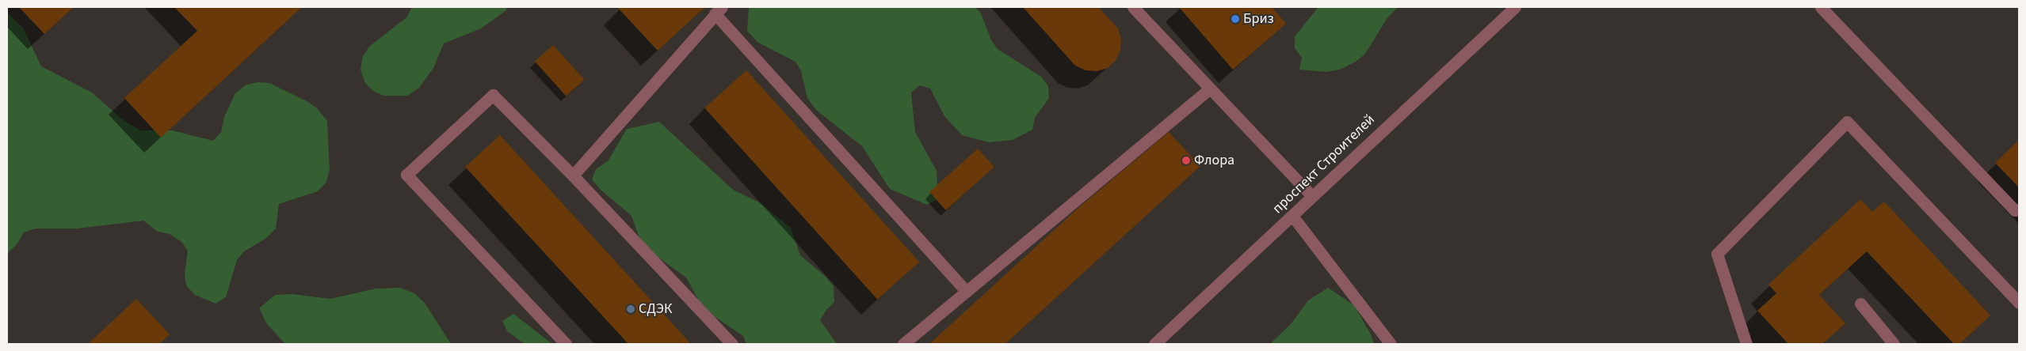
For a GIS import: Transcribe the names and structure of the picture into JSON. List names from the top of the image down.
{
  "streets": {
    "street": ["проспект Строителей"]
  },
  "places": ["Бриз", "Флора", "СДЭК"]
}
